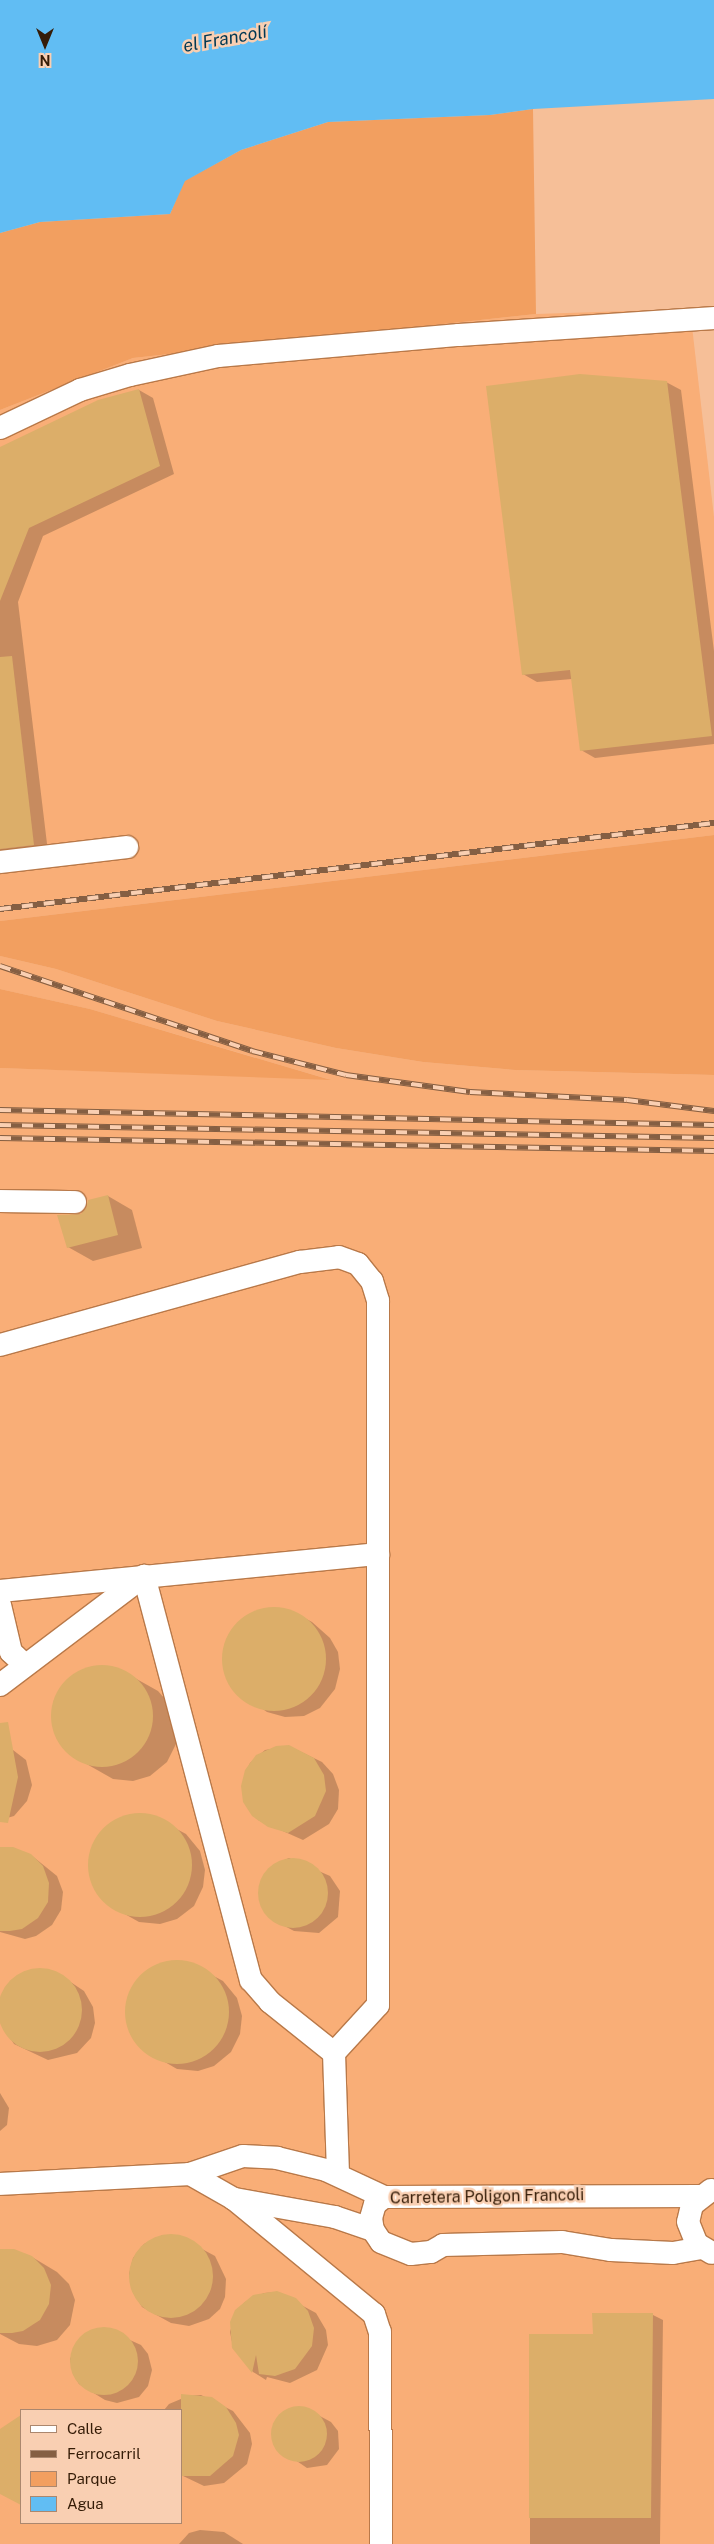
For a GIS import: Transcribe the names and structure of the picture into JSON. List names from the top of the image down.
{
  "streets": {
    "street": ["Carretera Poligon Francoli"]
  },
  "water": ["el Francolí"],
  "legend": [
    "Calle",
    "Ferrocarril",
    "Parque",
    "Agua"
  ],
  "north": "bottom"
}
